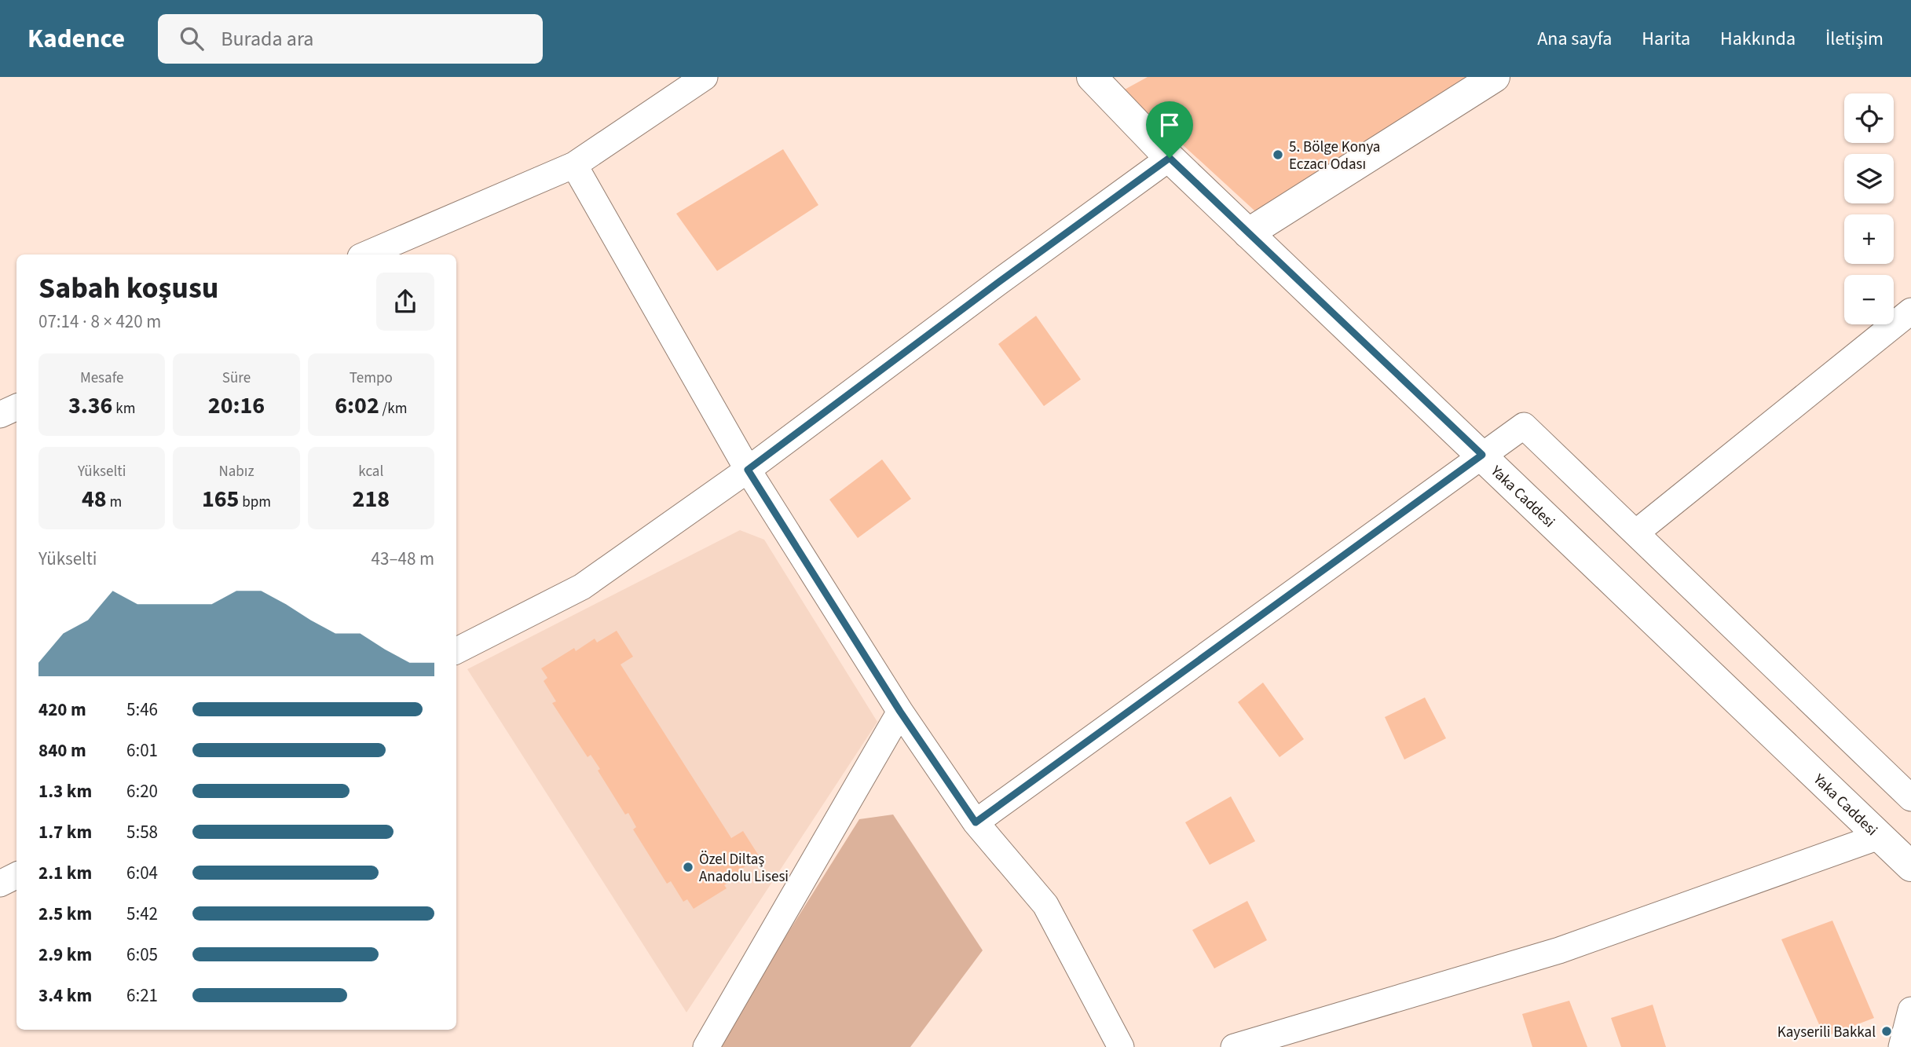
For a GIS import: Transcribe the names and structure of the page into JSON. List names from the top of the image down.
{
  "streets": {
    "street": ["Yaka Caddesi"]
  },
  "places": ["5. Bölge Konya Eczacı Odası", "Özel Diltaş Anadolu Lisesi", "Kayserili Bakkal"],
  "page": {
    "header": "Kadence",
    "search": "Burada ara",
    "nav": [
      "Ana sayfa",
      "Harita",
      "Hakkında",
      "İletişim"
    ],
    "map_buttons": ["+", "−"],
    "heading": ["Sabah koşusu", "07:14 · 8 × 420 m"],
    "stats": [
      ["Mesafe", "3.36 km"],
      ["Süre", "20:16"],
      ["Tempo", "6:02 /km"],
      ["Yükselti", "48 m"],
      ["Nabız", "165 bpm"],
      ["kcal", "218"]
    ],
    "chart": ["Yükselti", "43–48 m"],
    "list": [
      {
        "name": "420 m",
        "note": "5:46"
      },
      {
        "name": "840 m",
        "note": "6:01"
      },
      {
        "name": "1.3 km",
        "note": "6:20"
      },
      {
        "name": "1.7 km",
        "note": "5:58"
      },
      {
        "name": "2.1 km",
        "note": "6:04"
      },
      {
        "name": "2.5 km",
        "note": "5:42"
      },
      {
        "name": "2.9 km",
        "note": "6:05"
      },
      {
        "name": "3.4 km",
        "note": "6:21"
      }
    ]
  }
}
